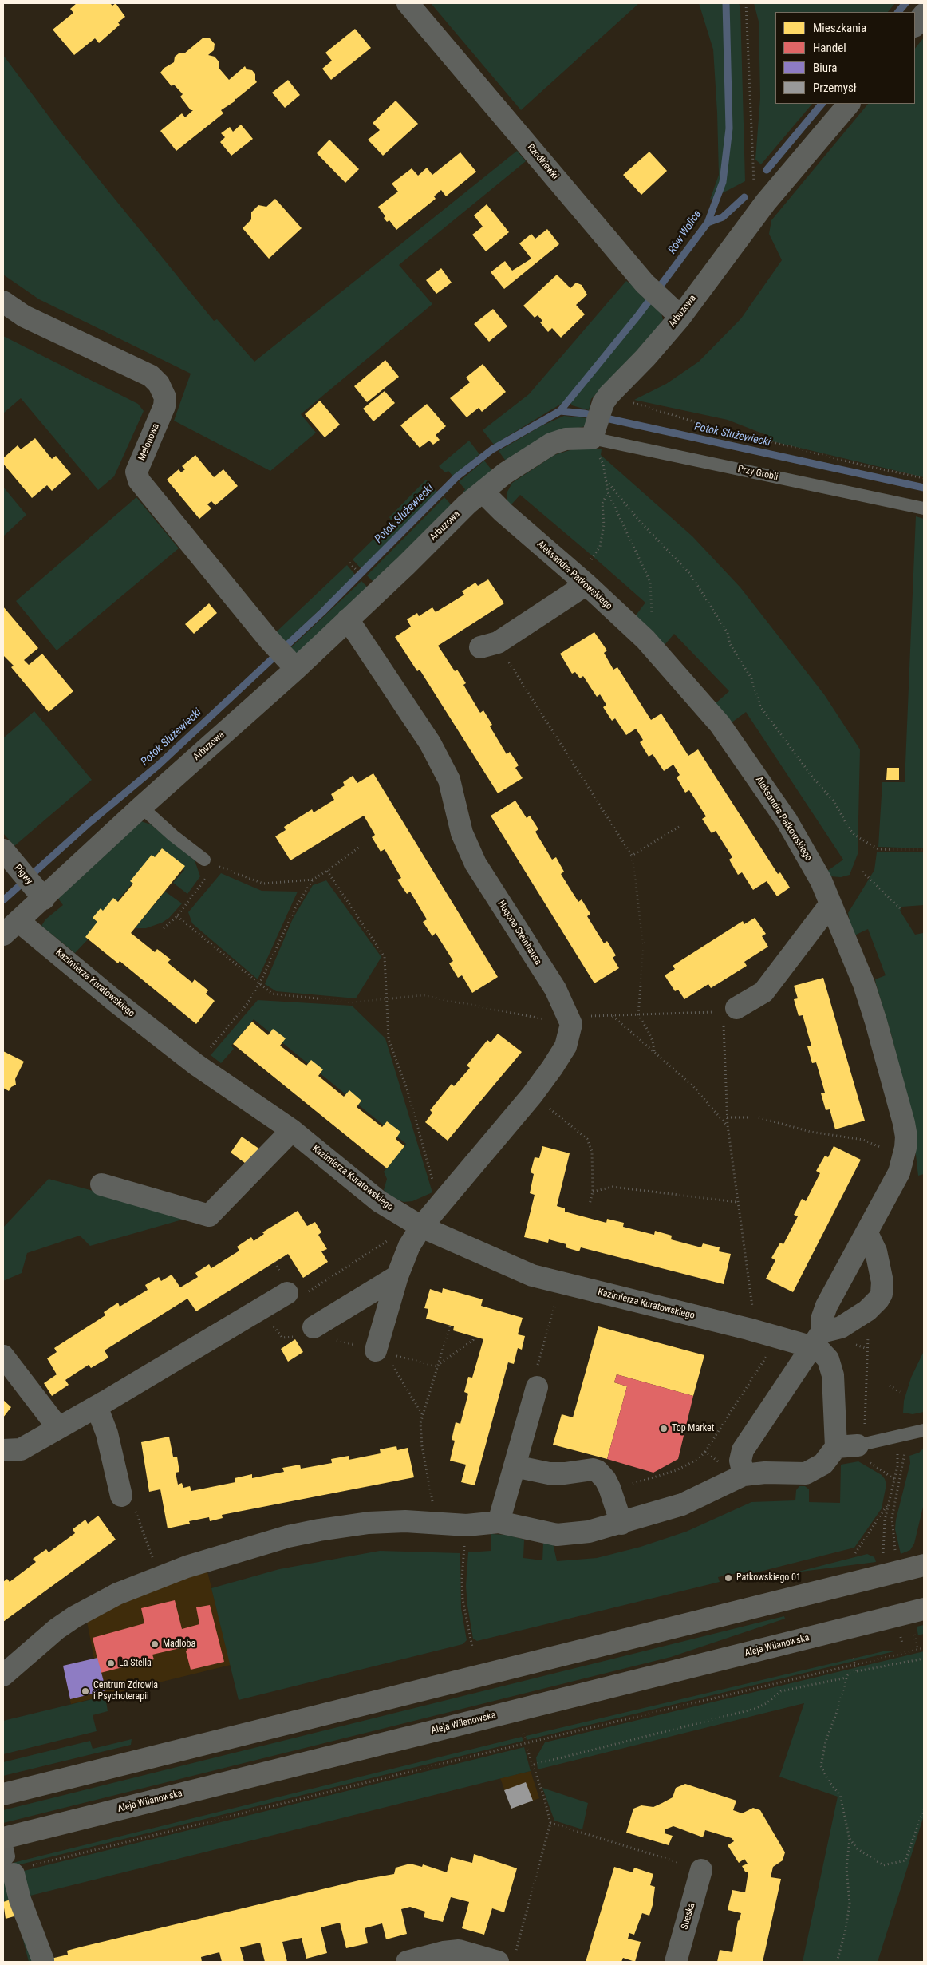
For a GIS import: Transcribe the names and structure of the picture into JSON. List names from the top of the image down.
{
  "streets": {
    "main road": ["Aleja Wilanowska"],
    "street": [
      "Rzodkiewki",
      "Arbuzowa",
      "Melonowa",
      "Aleksandra Patkowskiego",
      "Pigwy",
      "Hugona Steinhausa",
      "Kazimierza Kuratowskiego",
      "Sueska"
    ],
    "lane": ["Przy Grobli"]
  },
  "crossings": [
    ["Rzodkiewki", "Arbuzowa"],
    ["Arbuzowa", "Melonowa"],
    ["Arbuzowa", "Przy Grobli"],
    ["Arbuzowa", "Aleksandra Patkowskiego"],
    ["Arbuzowa", "Pigwy"],
    ["Arbuzowa", "Hugona Steinhausa"],
    ["Arbuzowa", "Kazimierza Kuratowskiego"],
    ["Aleksandra Patkowskiego", "Kazimierza Kuratowskiego"]
  ],
  "water": ["Rów Wolica", "Potok Służewiecki"],
  "places": [
    "Top Market",
    "Patkowskiego 01",
    "Madloba",
    "La Stella",
    "Centrum Zdrowia i Psychoterapii"
  ],
  "legend": [
    "Mieszkania",
    "Handel",
    "Biura",
    "Przemysł"
  ]
}
